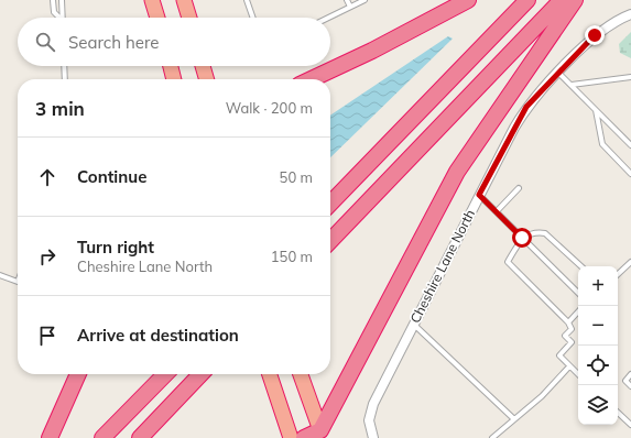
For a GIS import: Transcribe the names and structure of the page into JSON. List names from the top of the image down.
{
  "streets": {
    "street": ["Cheshire Lane North"]
  },
  "page": {
    "search": "Search here",
    "heading": ["3 min", "Walk · 200 m"],
    "list": [
      ["Continue", "50 m"],
      ["Turn right", "Cheshire Lane North", "150 m"],
      "Arrive at destination"
    ],
    "map_buttons": ["+", "−"]
  }
}
